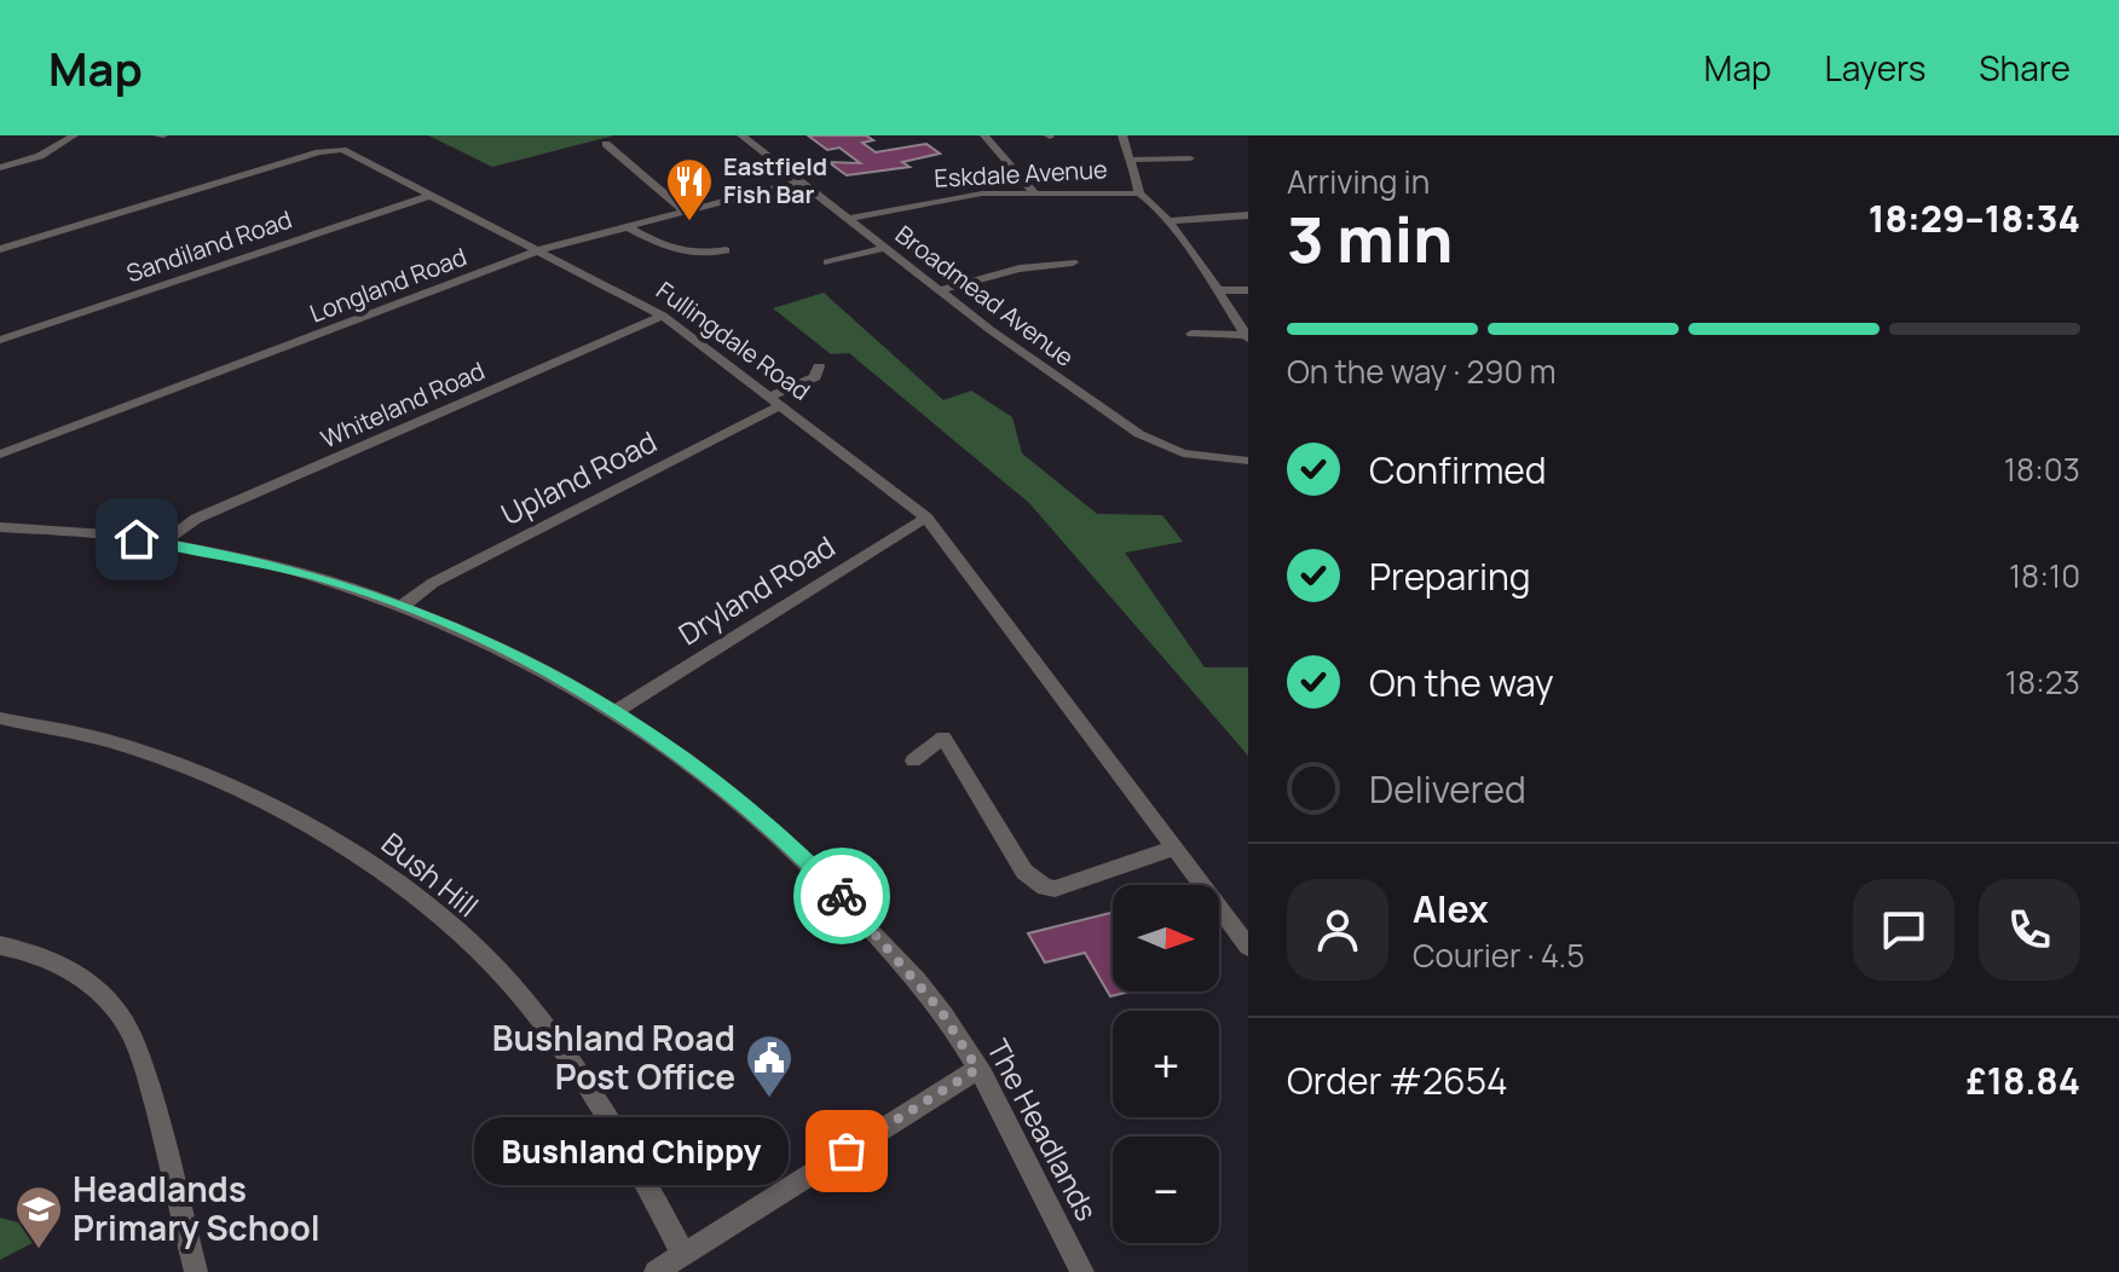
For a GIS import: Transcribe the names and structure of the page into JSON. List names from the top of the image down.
{
  "streets": {
    "street": [
      "Eskdale Avenue",
      "Sandiland Road",
      "Longland Road",
      "Broadmead Avenue",
      "Fullingdale Road",
      "Whiteland Road",
      "Upland Road",
      "Dryland Road",
      "Bush Hill",
      "The Headlands"
    ]
  },
  "crossings": [
    ["Eskdale Avenue", "Broadmead Avenue"],
    ["Sandiland Road", "Fullingdale Road"],
    ["Longland Road", "Broadmead Avenue"],
    ["Longland Road", "Fullingdale Road"],
    ["Fullingdale Road", "Whiteland Road"],
    ["Fullingdale Road", "Upland Road"],
    ["Fullingdale Road", "Dryland Road"],
    ["Whiteland Road", "The Headlands"],
    ["Upland Road", "The Headlands"],
    ["Dryland Road", "The Headlands"]
  ],
  "places": {
    "restaurant": ["Eastfield Fish Bar"],
    "public building": ["Bushland Road Post Office"],
    "other": ["Bushland Chippy"],
    "school or university": ["Headlands Primary School"]
  },
  "north": "right",
  "page": {
    "header": "Map",
    "nav": ["Map", "Layers", "Share"],
    "heading": ["3 min", "Arriving in", "18:29–18:34"],
    "panel": [
      "Alex",
      "Courier · 4.5",
      "Order #2654",
      "£18.84"
    ],
    "bar": "On the way · 290 m",
    "list": [
      ["Confirmed", "18:03"],
      ["Preparing", "18:10"],
      ["On the way", "18:23"],
      "Delivered"
    ],
    "map_buttons": ["+", "−"],
    "bubble": "Bushland Chippy"
  }
}
